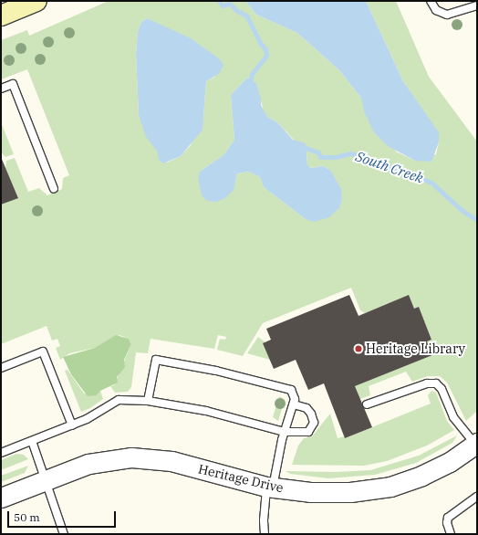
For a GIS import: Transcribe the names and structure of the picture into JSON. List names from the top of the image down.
{
  "streets": {
    "street": ["Heritage Drive"]
  },
  "water": ["South Creek"],
  "places": ["Heritage Library"],
  "scale_bar": "50 m"
}
